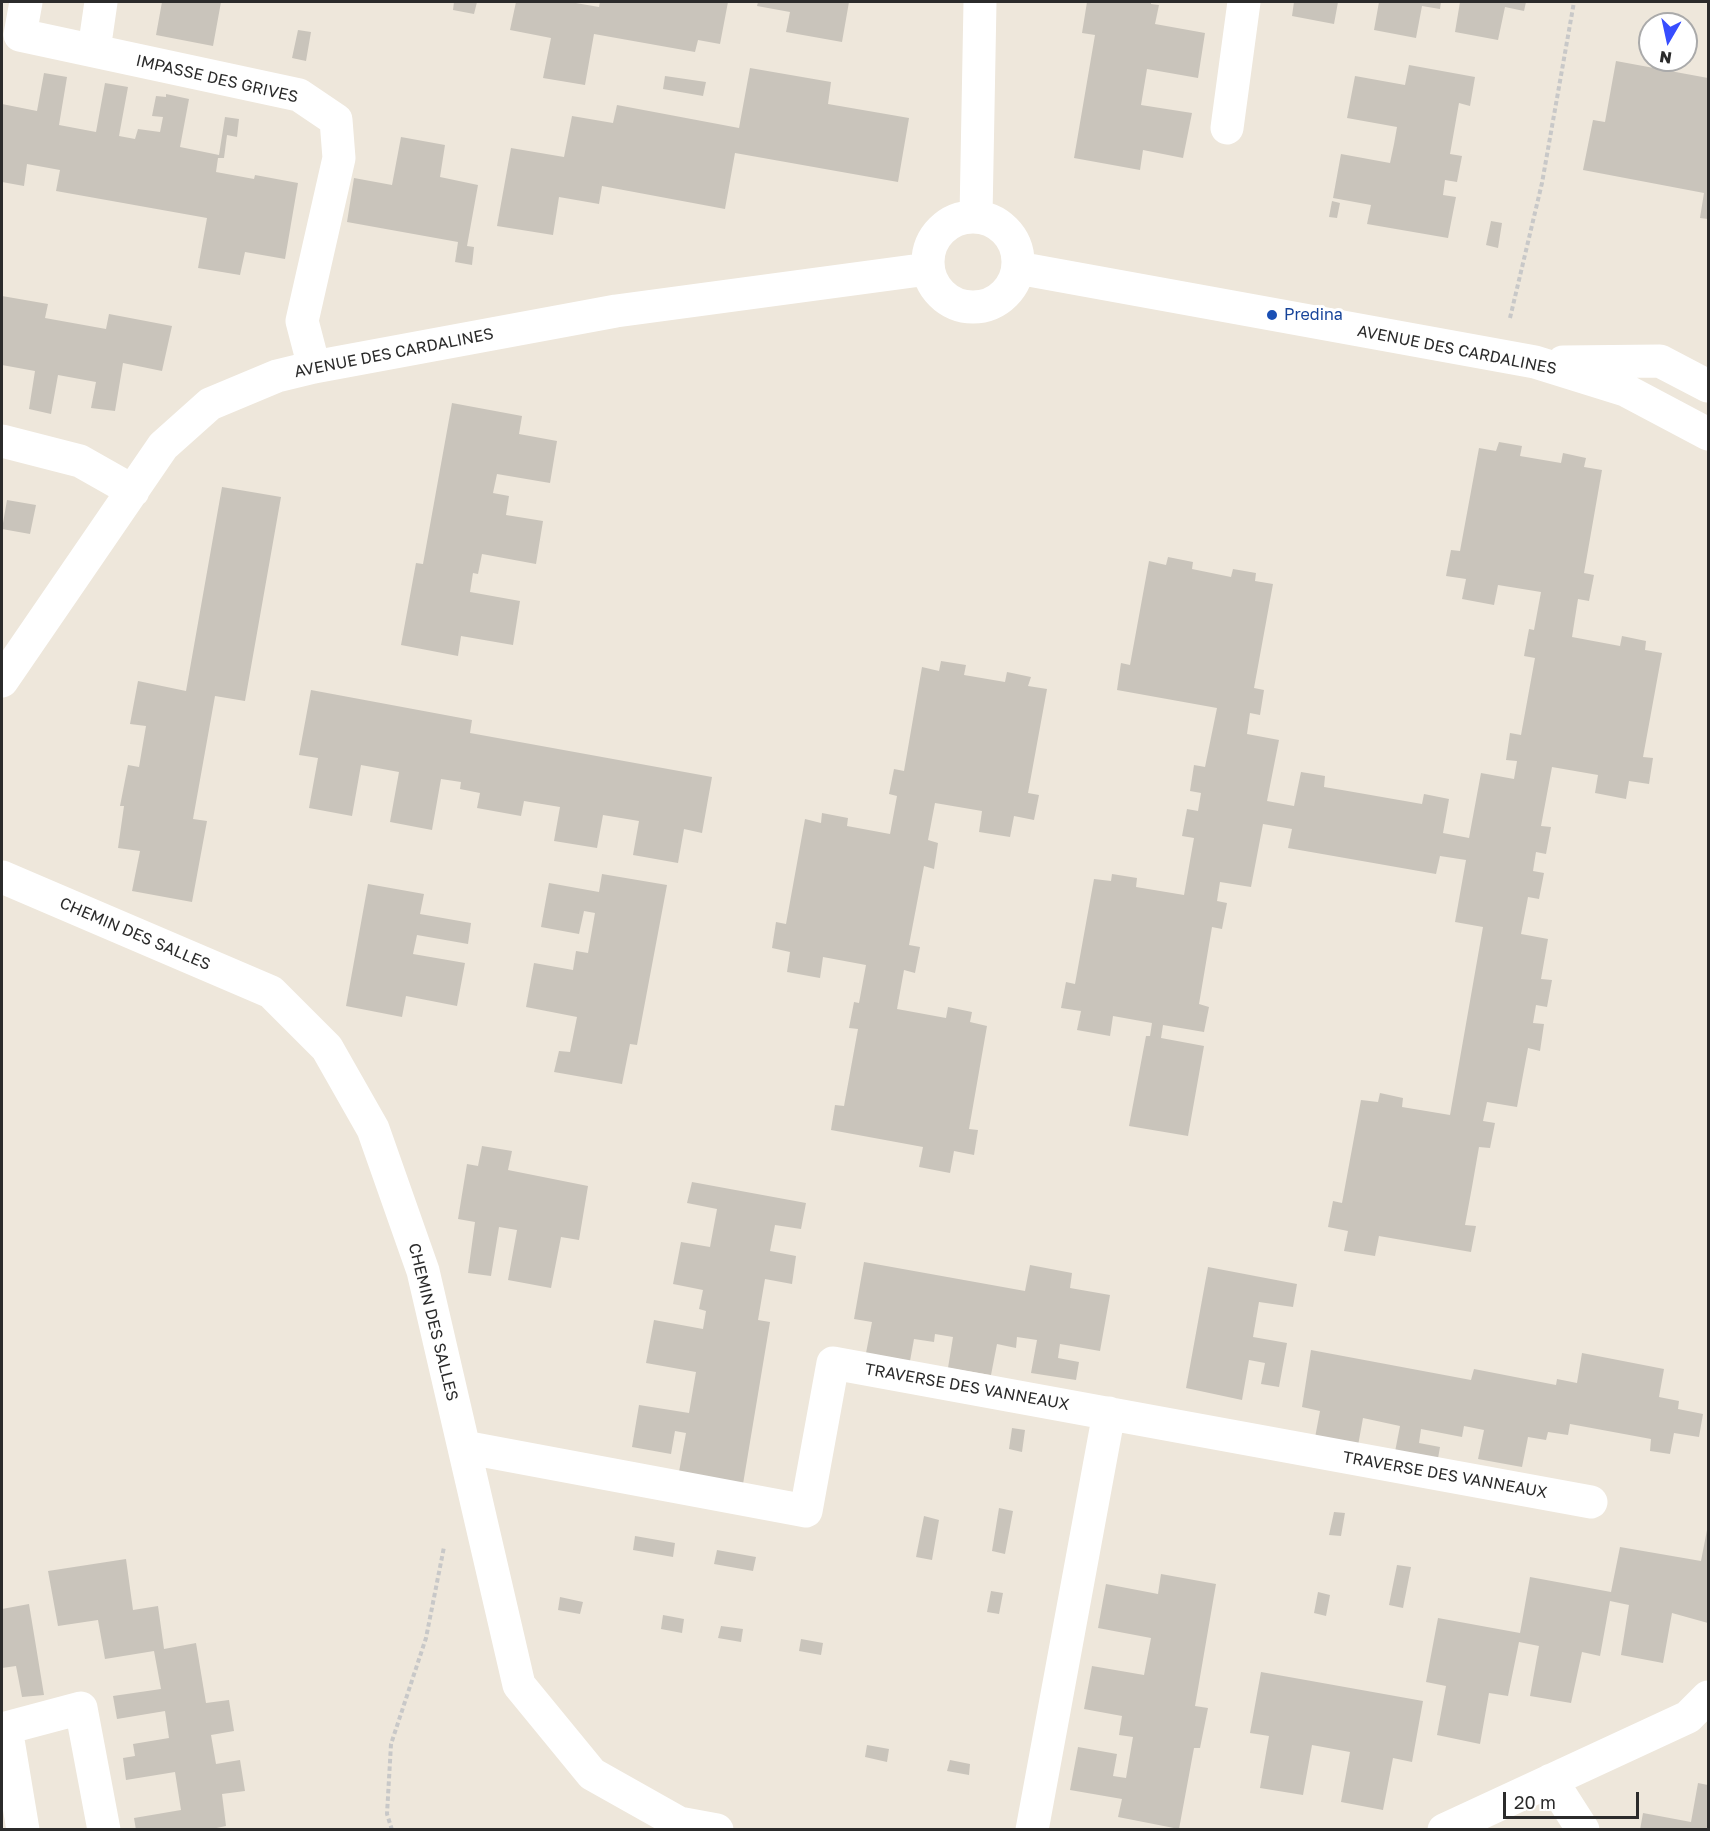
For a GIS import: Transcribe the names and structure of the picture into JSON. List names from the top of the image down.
{
  "streets": {
    "street": [
      "IMPASSE DES GRIVES",
      "AVENUE DES CARDALINES",
      "CHEMIN DES SALLES",
      "TRAVERSE DES VANNEAUX"
    ]
  },
  "crossings": [
    ["IMPASSE DES GRIVES", "AVENUE DES CARDALINES"],
    ["CHEMIN DES SALLES", "TRAVERSE DES VANNEAUX"]
  ],
  "places": ["Predina"],
  "scale_bar": "20 m",
  "north": "bottom"
}
